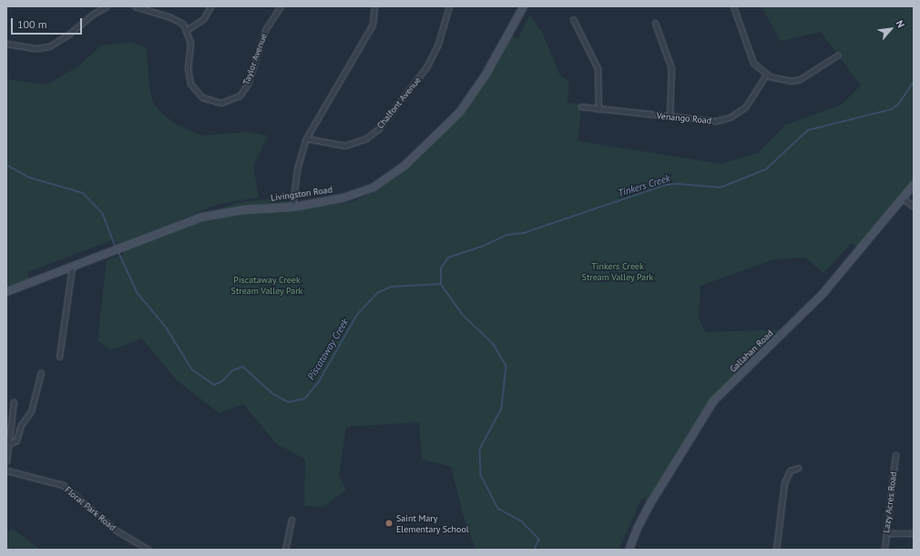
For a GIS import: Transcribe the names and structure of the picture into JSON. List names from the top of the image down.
{
  "streets": {
    "main road": ["Livingston Road", "Gallahan Road"],
    "street": [
      "Taylor Avenue",
      "Chalfont Avenue",
      "Venango Road",
      "Lazy Acres Road",
      "Floral Park Road"
    ]
  },
  "water": ["Tinkers Creek", "Piscataway Creek"],
  "parks": ["Tinkers Creek Stream Valley Park", "Piscataway Creek Stream Valley Park"],
  "places": ["Saint Mary Elementary School"],
  "scale_bar": "100 m",
  "north": "top right"
}
